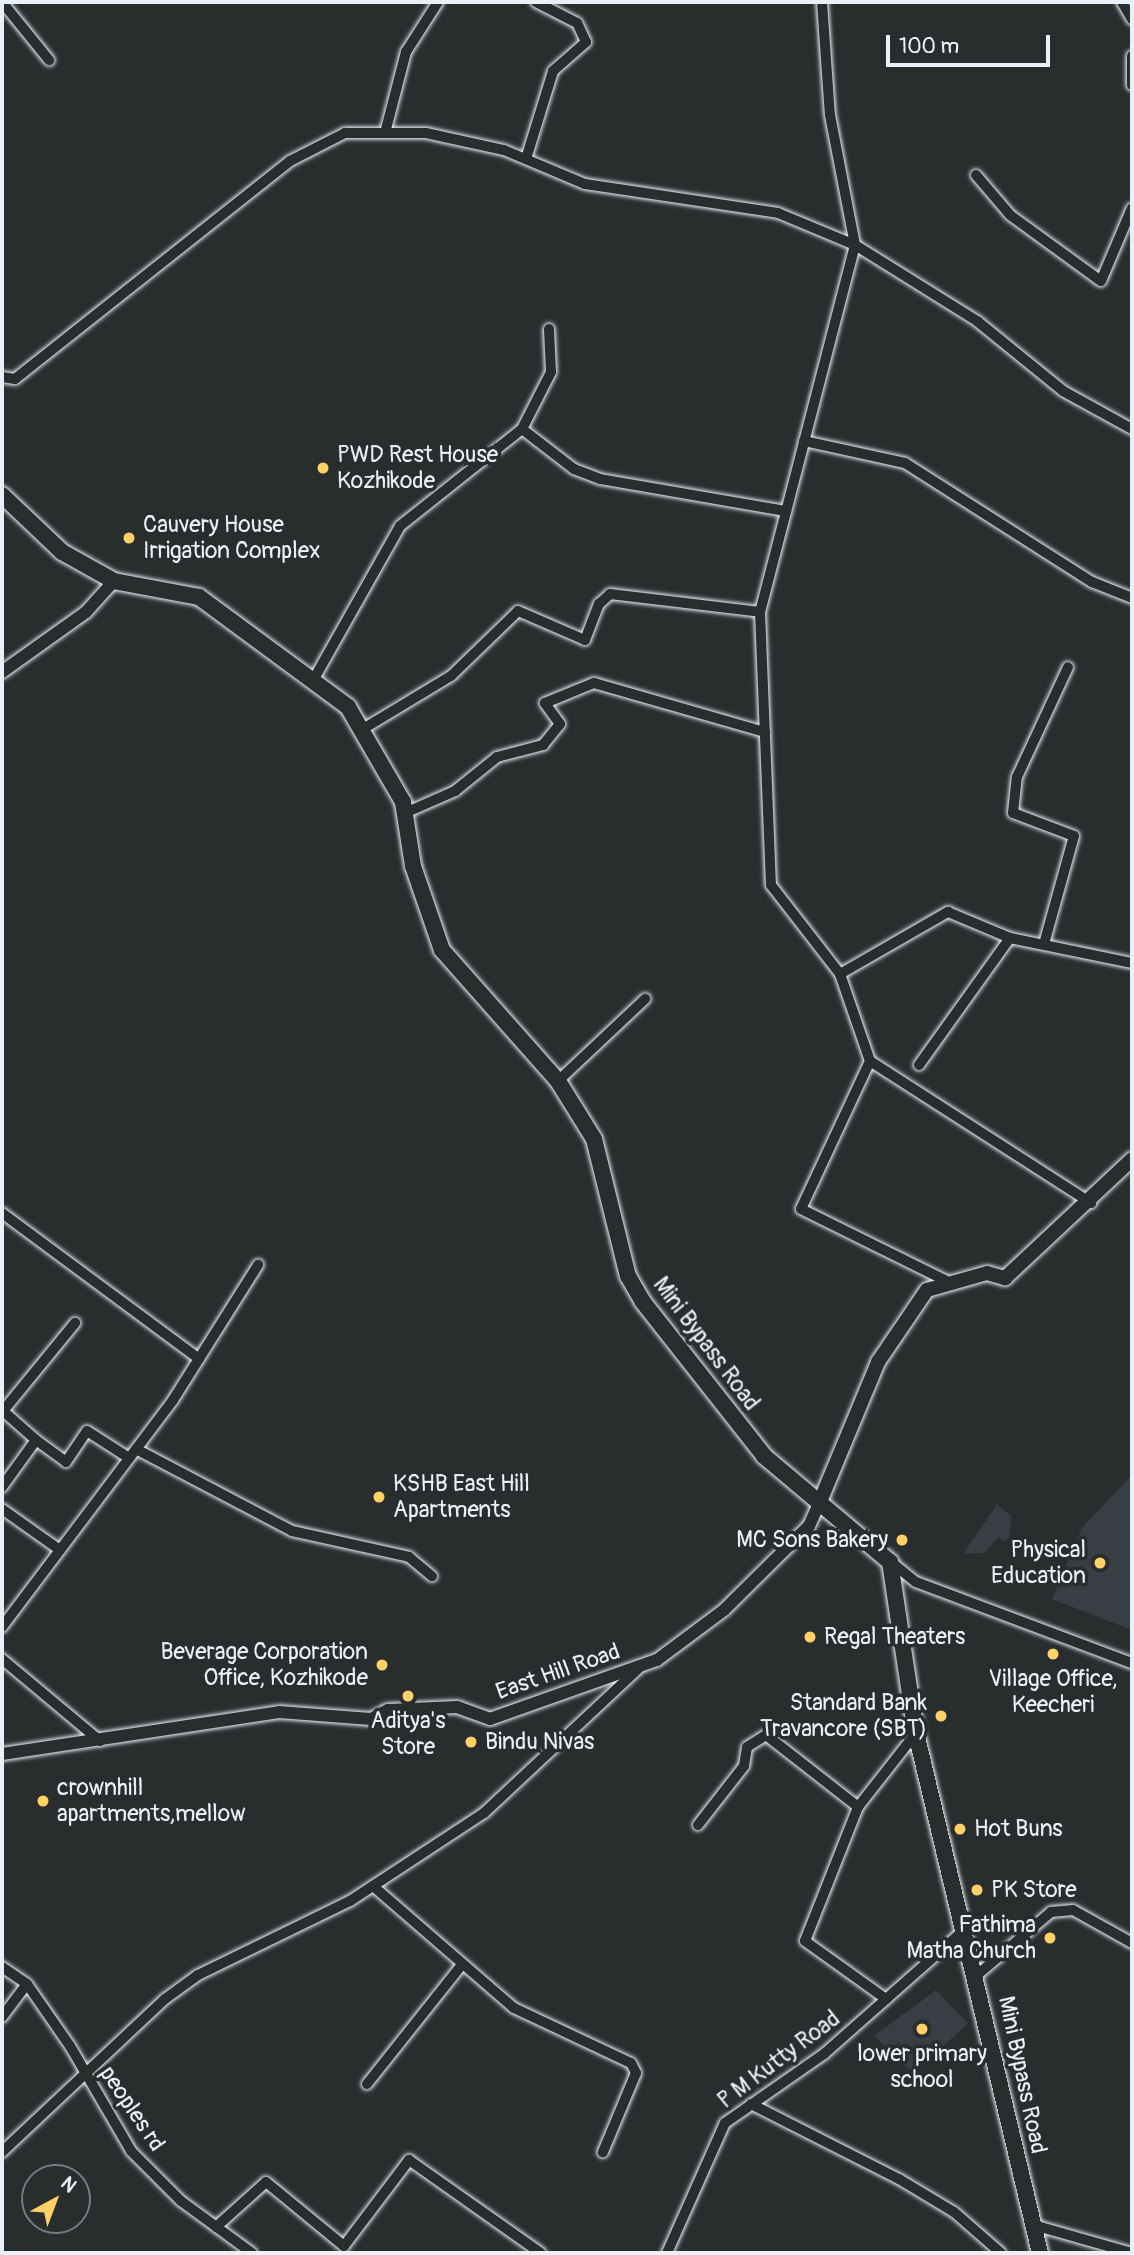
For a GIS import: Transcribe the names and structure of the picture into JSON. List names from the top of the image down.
{
  "streets": {
    "main road": ["Mini Bypass Road"],
    "street": ["East Hill Road", "P M Kutty Road", "peoples rd"]
  },
  "crossings": [
    ["Mini Bypass Road", "East Hill Road"],
    ["Mini Bypass Road", "P M Kutty Road"]
  ],
  "places": [
    "PWD Rest House Kozhikode",
    "Cauvery House Irrigation Complex",
    "KSHB East Hill Apartments",
    "MC Sons Bakery",
    "Physical Education",
    "Regal Theaters",
    "Village Office, Keecheri",
    "Beverage Corporation Office, Kozhikode",
    "Aditya's Store",
    "Standard Bank Travancore (SBT)",
    "Bindu Nivas",
    "crownhill apartments,mellow",
    "Hot Buns",
    "PK Store",
    "Fathima Matha Church",
    "lower primary school"
  ],
  "scale_bar": "100 m",
  "north": "top right"
}
